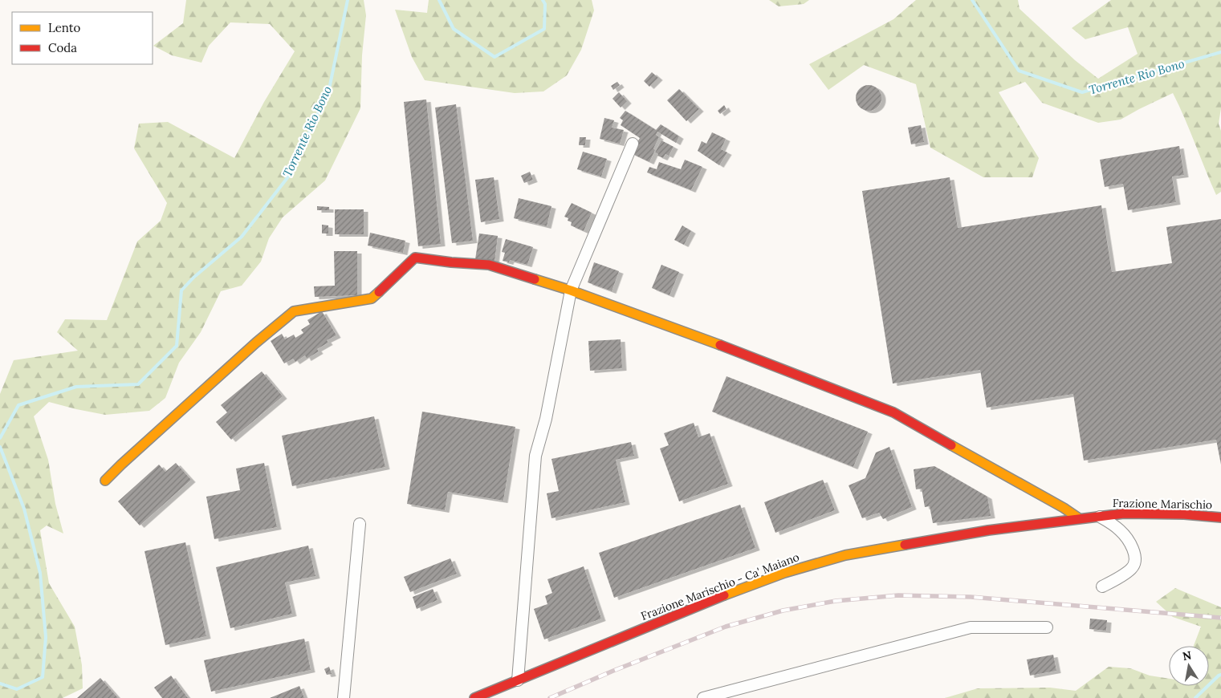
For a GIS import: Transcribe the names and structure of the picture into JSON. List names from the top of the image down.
{
  "streets": {
    "street": ["Frazione Marischio", "Frazione Marischio - Ca' Maiano"]
  },
  "crossings": [
    ["Frazione Marischio", "Frazione Marischio - Ca' Maiano"]
  ],
  "water": ["Torrente Rio Bono"],
  "legend": ["Lento", "Coda"],
  "north": "top"
}
